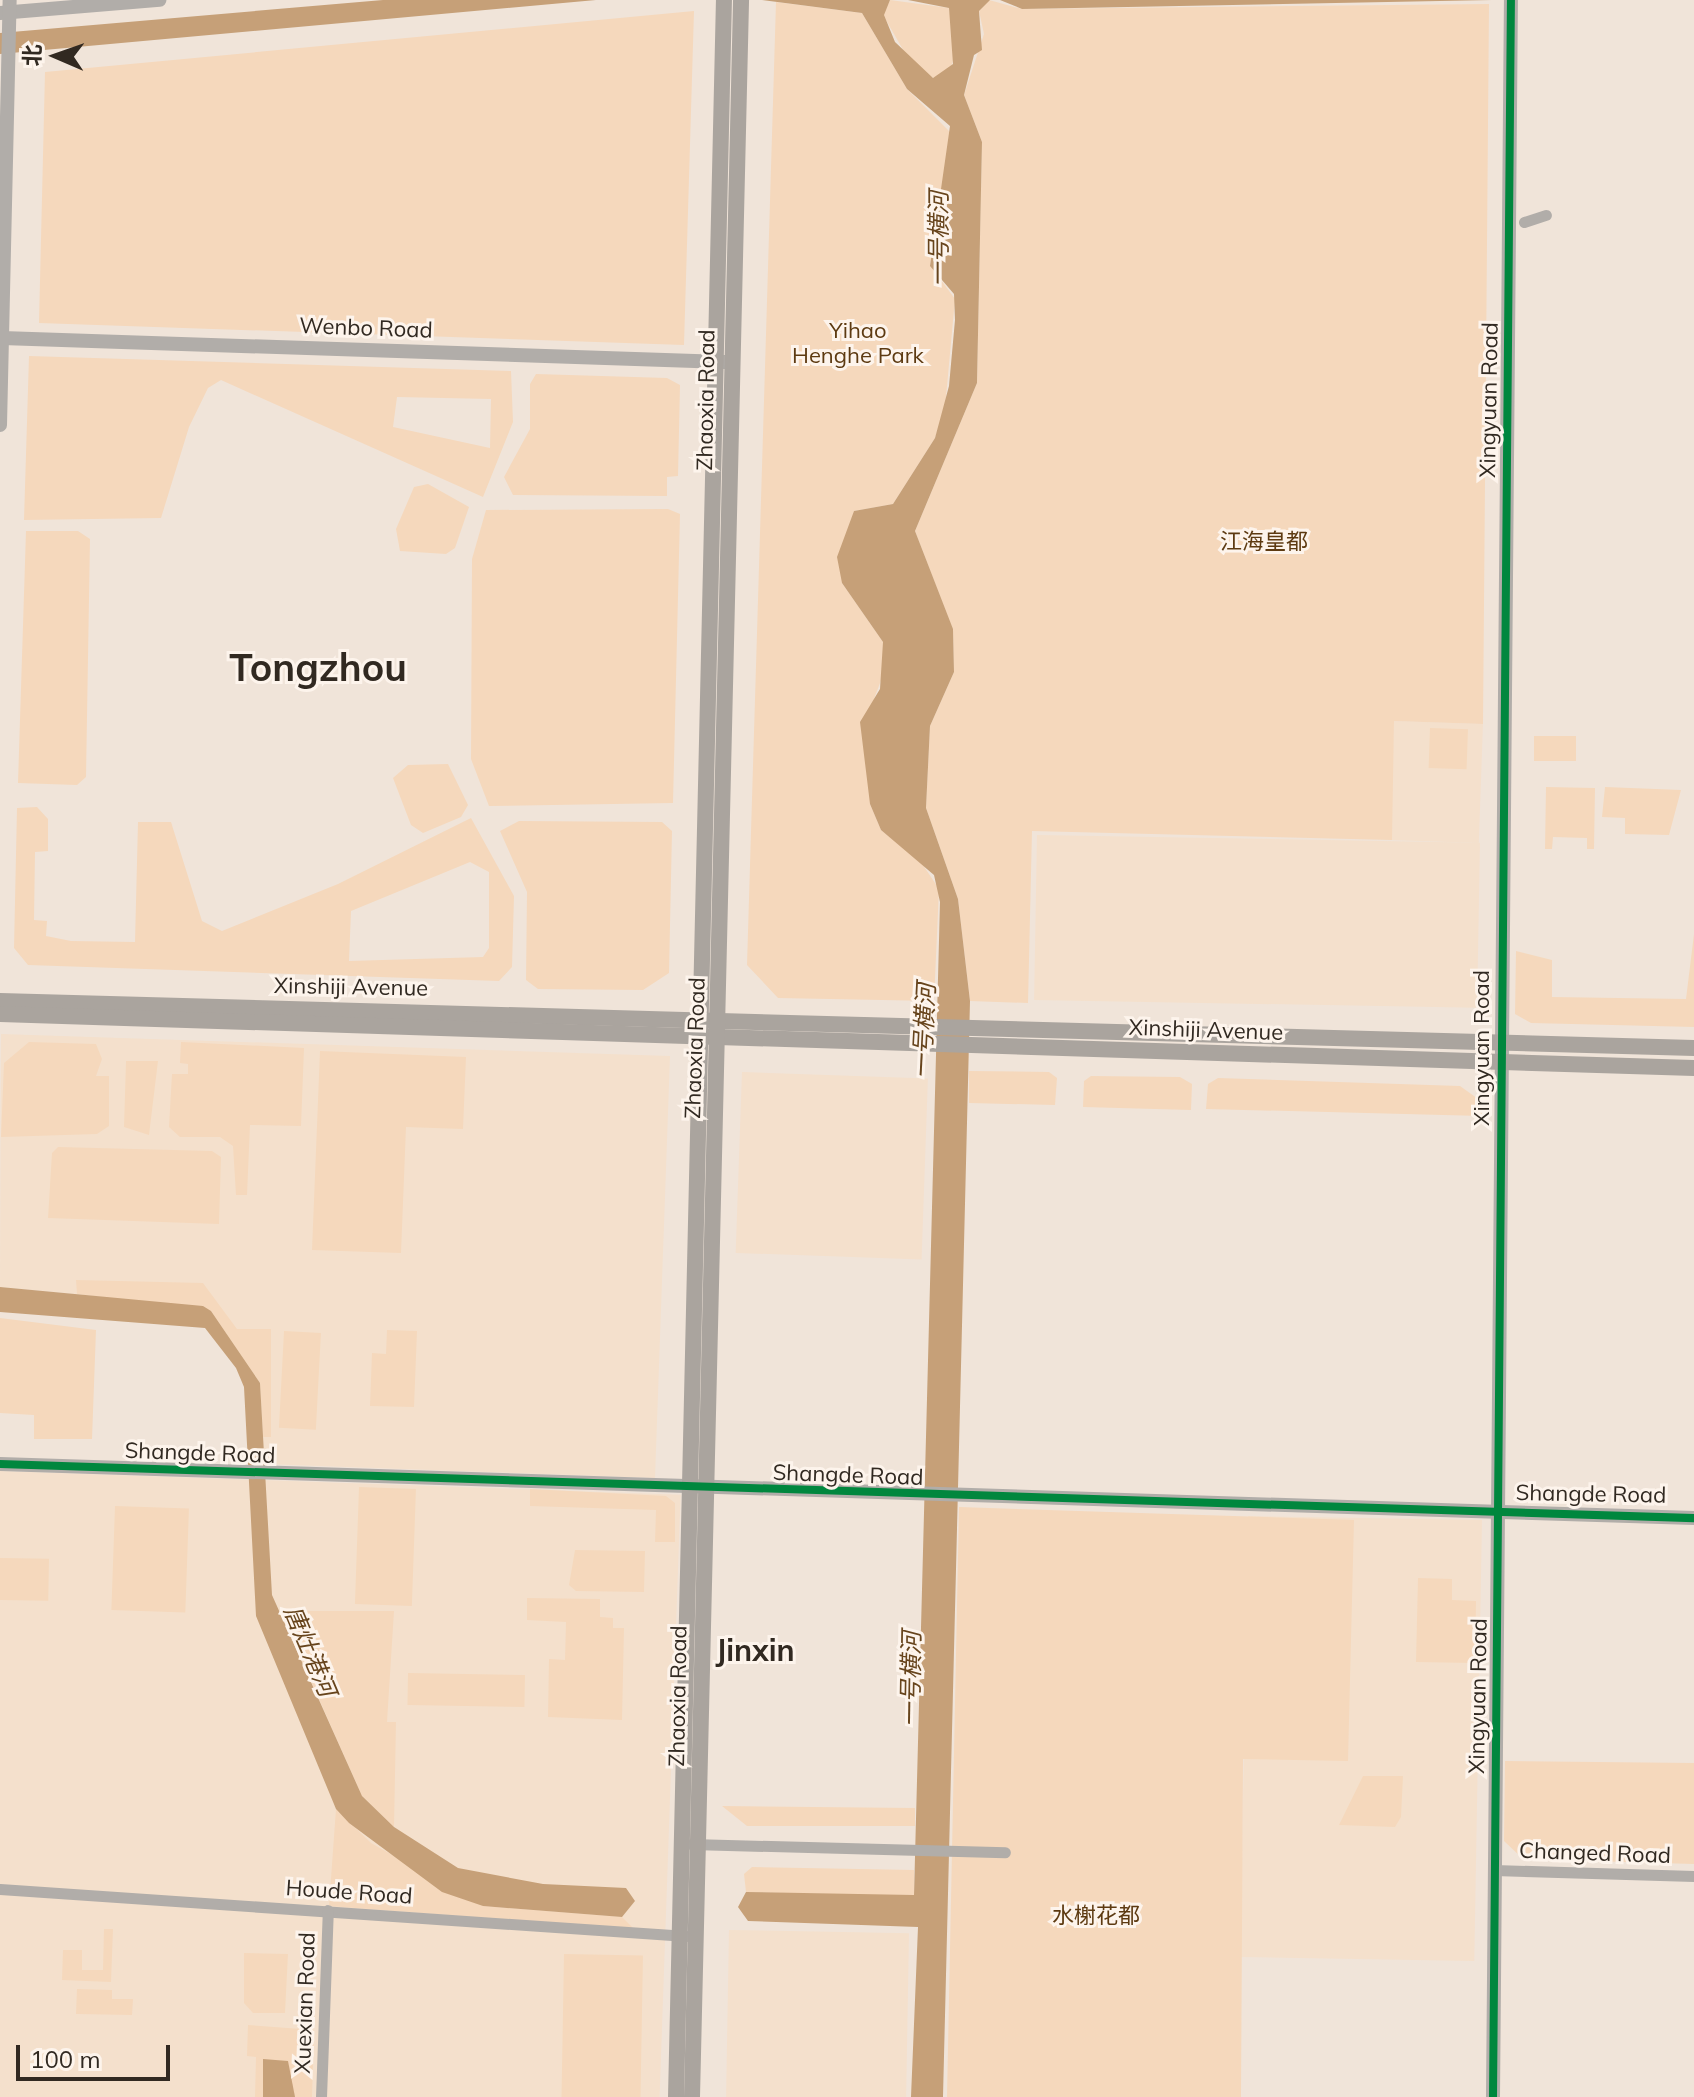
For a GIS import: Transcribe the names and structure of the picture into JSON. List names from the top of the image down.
{
  "streets": {
    "main road": ["Zhaoxia Road", "Xinshiji Avenue"],
    "street": [
      "Wenbo Road",
      "Xingyuan Road",
      "Shangde Road",
      "Changed Road",
      "Houde Road",
      "Xuexian Road"
    ]
  },
  "crossings": [
    ["Wenbo Road", "Zhaoxia Road"],
    ["Zhaoxia Road", "Xinshiji Avenue"],
    ["Zhaoxia Road", "Shangde Road"],
    ["Zhaoxia Road", "Houde Road"],
    ["Xingyuan Road", "Xinshiji Avenue"],
    ["Xingyuan Road", "Shangde Road"],
    ["Xingyuan Road", "Changed Road"],
    ["Houde Road", "Xuexian Road"]
  ],
  "districts": ["Tongzhou", "Jinxin"],
  "water": ["一号横河", "唐灶港河"],
  "parks": ["Yihao Henghe Park", "江海皇都", "水榭花都"],
  "scale_bar": "100 m",
  "north": "left"
}
